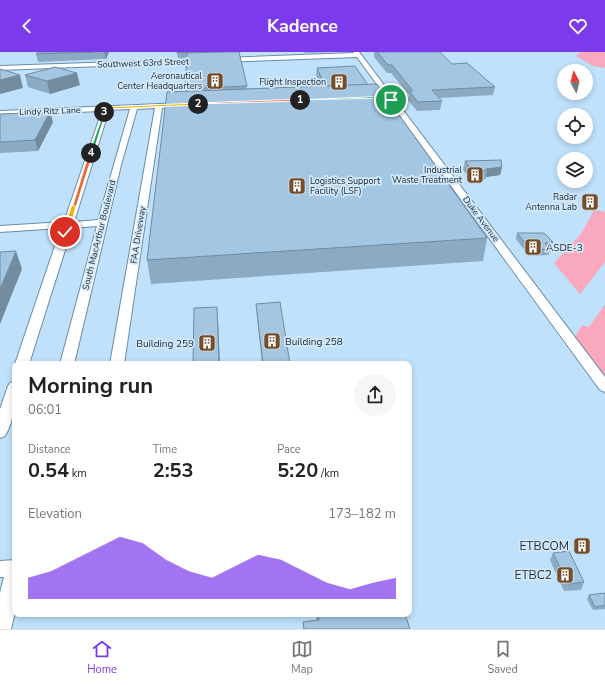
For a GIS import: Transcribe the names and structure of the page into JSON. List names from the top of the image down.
{
  "streets": {
    "street": [
      "Southwest 63rd Street",
      "Lindy Ritz Lane",
      "Duke Avenue",
      "South MacArthur Boulevard",
      "FAA Driveway"
    ]
  },
  "crossings": [
    ["Lindy Ritz Lane", "South MacArthur Boulevard"],
    ["Lindy Ritz Lane", "FAA Driveway"]
  ],
  "places": {
    "building": [
      "Aeronautical Center Headquarters",
      "Flight Inspection",
      "Industrial Waste Treatment",
      "Logistics Support Facility (LSF)",
      "Radar Antenna Lab",
      "ASDE-3",
      "Building 258",
      "Building 259",
      "ETBCOM",
      "ETBC2"
    ]
  },
  "north": "top",
  "page": {
    "header": "Kadence",
    "pins": [
      "1",
      "2",
      "3",
      "4"
    ],
    "heading": ["Morning run", "06:01"],
    "stats": [
      ["Distance", "0.54 km"],
      ["Time", "2:53"],
      ["Pace", "5:20 /km"]
    ],
    "chart": ["Elevation", "173–182 m"],
    "tabs": ["Home", "Map", "Saved"]
  }
}
